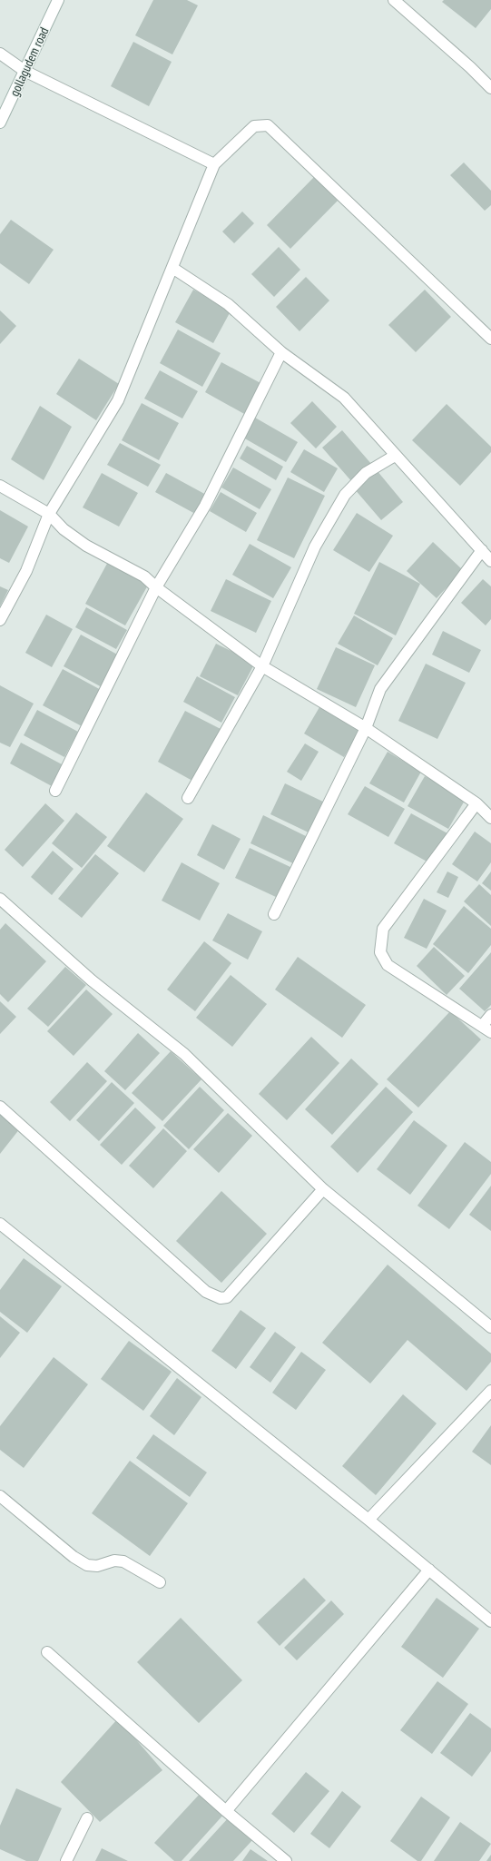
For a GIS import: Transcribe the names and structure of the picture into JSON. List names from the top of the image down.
{
  "streets": {
    "street": ["gollagudem road"]
  }
}
